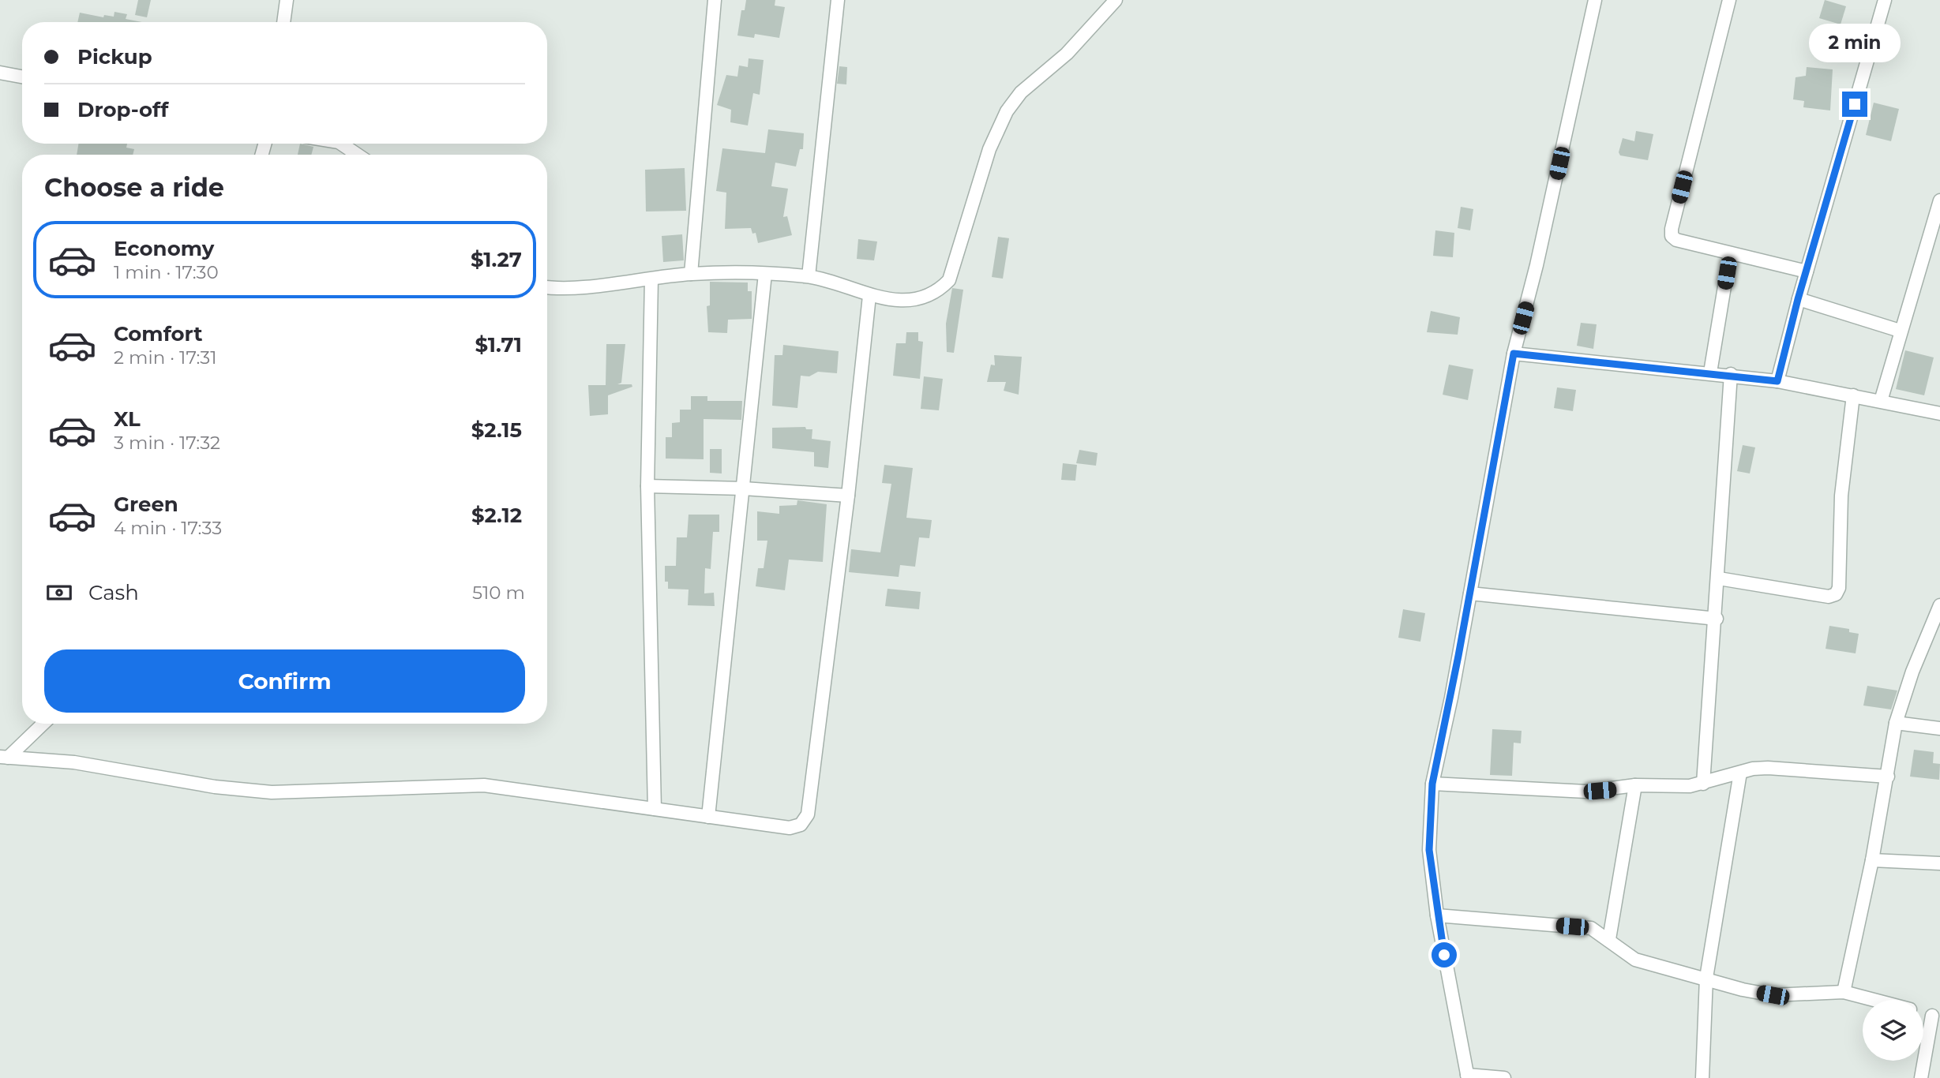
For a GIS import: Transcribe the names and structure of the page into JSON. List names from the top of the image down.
{
  "page": {
    "banner": ["Pickup", "Drop-off"],
    "bubble": "2 min",
    "heading": "Choose a ride",
    "list": [
      {
        "name": "Economy",
        "note": "1 min · 17:30",
        "value": "$1.27"
      },
      {
        "name": "Comfort",
        "note": "2 min · 17:31",
        "value": "$1.71"
      },
      {
        "name": "XL",
        "note": "3 min · 17:32",
        "value": "$2.15"
      },
      {
        "name": "Green",
        "note": "4 min · 17:33",
        "value": "$2.12"
      }
    ],
    "pay": ["Cash", "510 m"],
    "buttons": "Confirm"
  }
}
